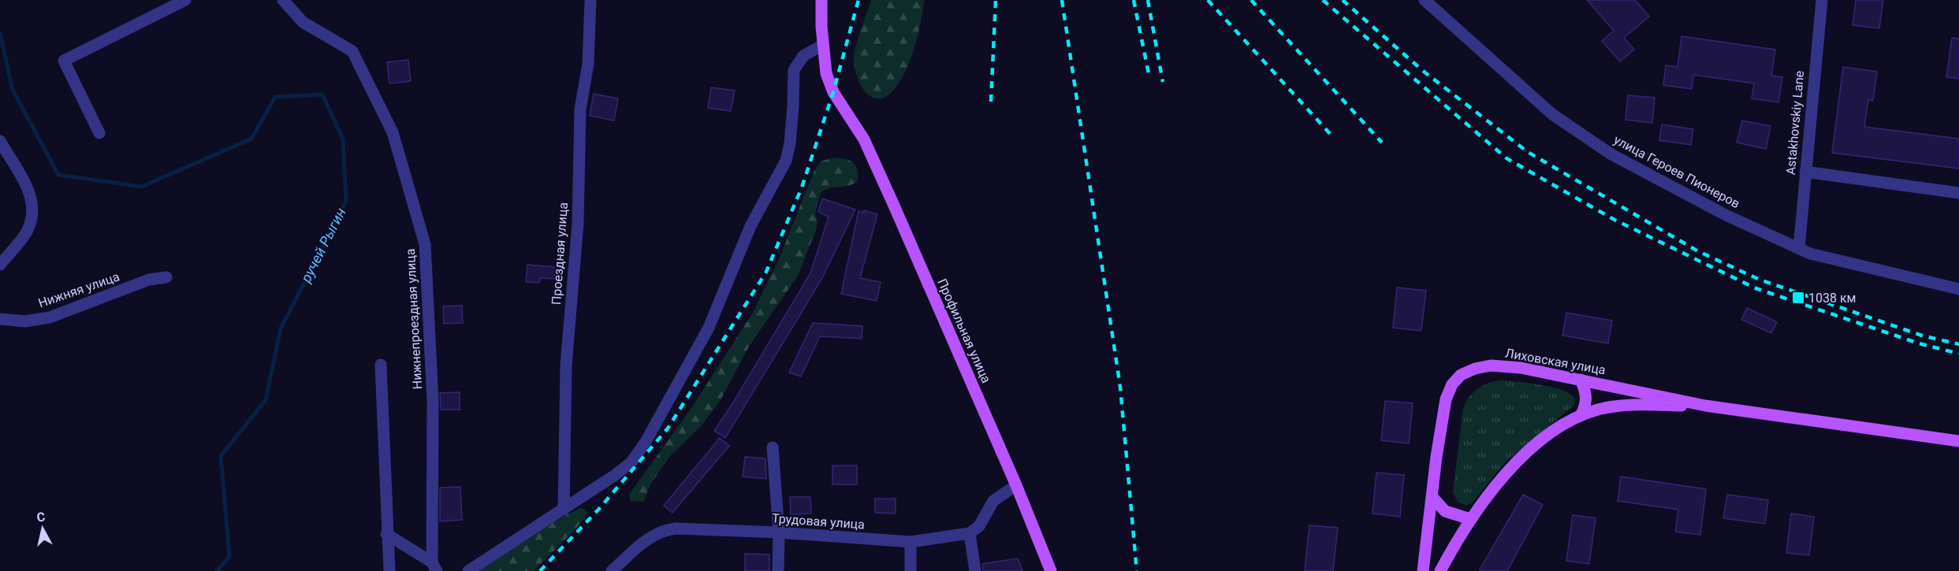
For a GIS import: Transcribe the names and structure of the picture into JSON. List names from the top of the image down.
{
  "streets": {
    "main road": ["Профильная улица", "Лиховская улица"],
    "street": [
      "Astakhovskiy Lane",
      "улица Героев Пионеров",
      "Проездная улица",
      "Нижняя улица",
      "Нижнепроездная улица",
      "Трудовая улица"
    ]
  },
  "crossings": [
    ["Astakhovskiy Lane", "улица Героев Пионеров"]
  ],
  "water": ["ручей Рыгин"],
  "places": {
    "transit": ["1038 км"]
  },
  "north": "top"
}
